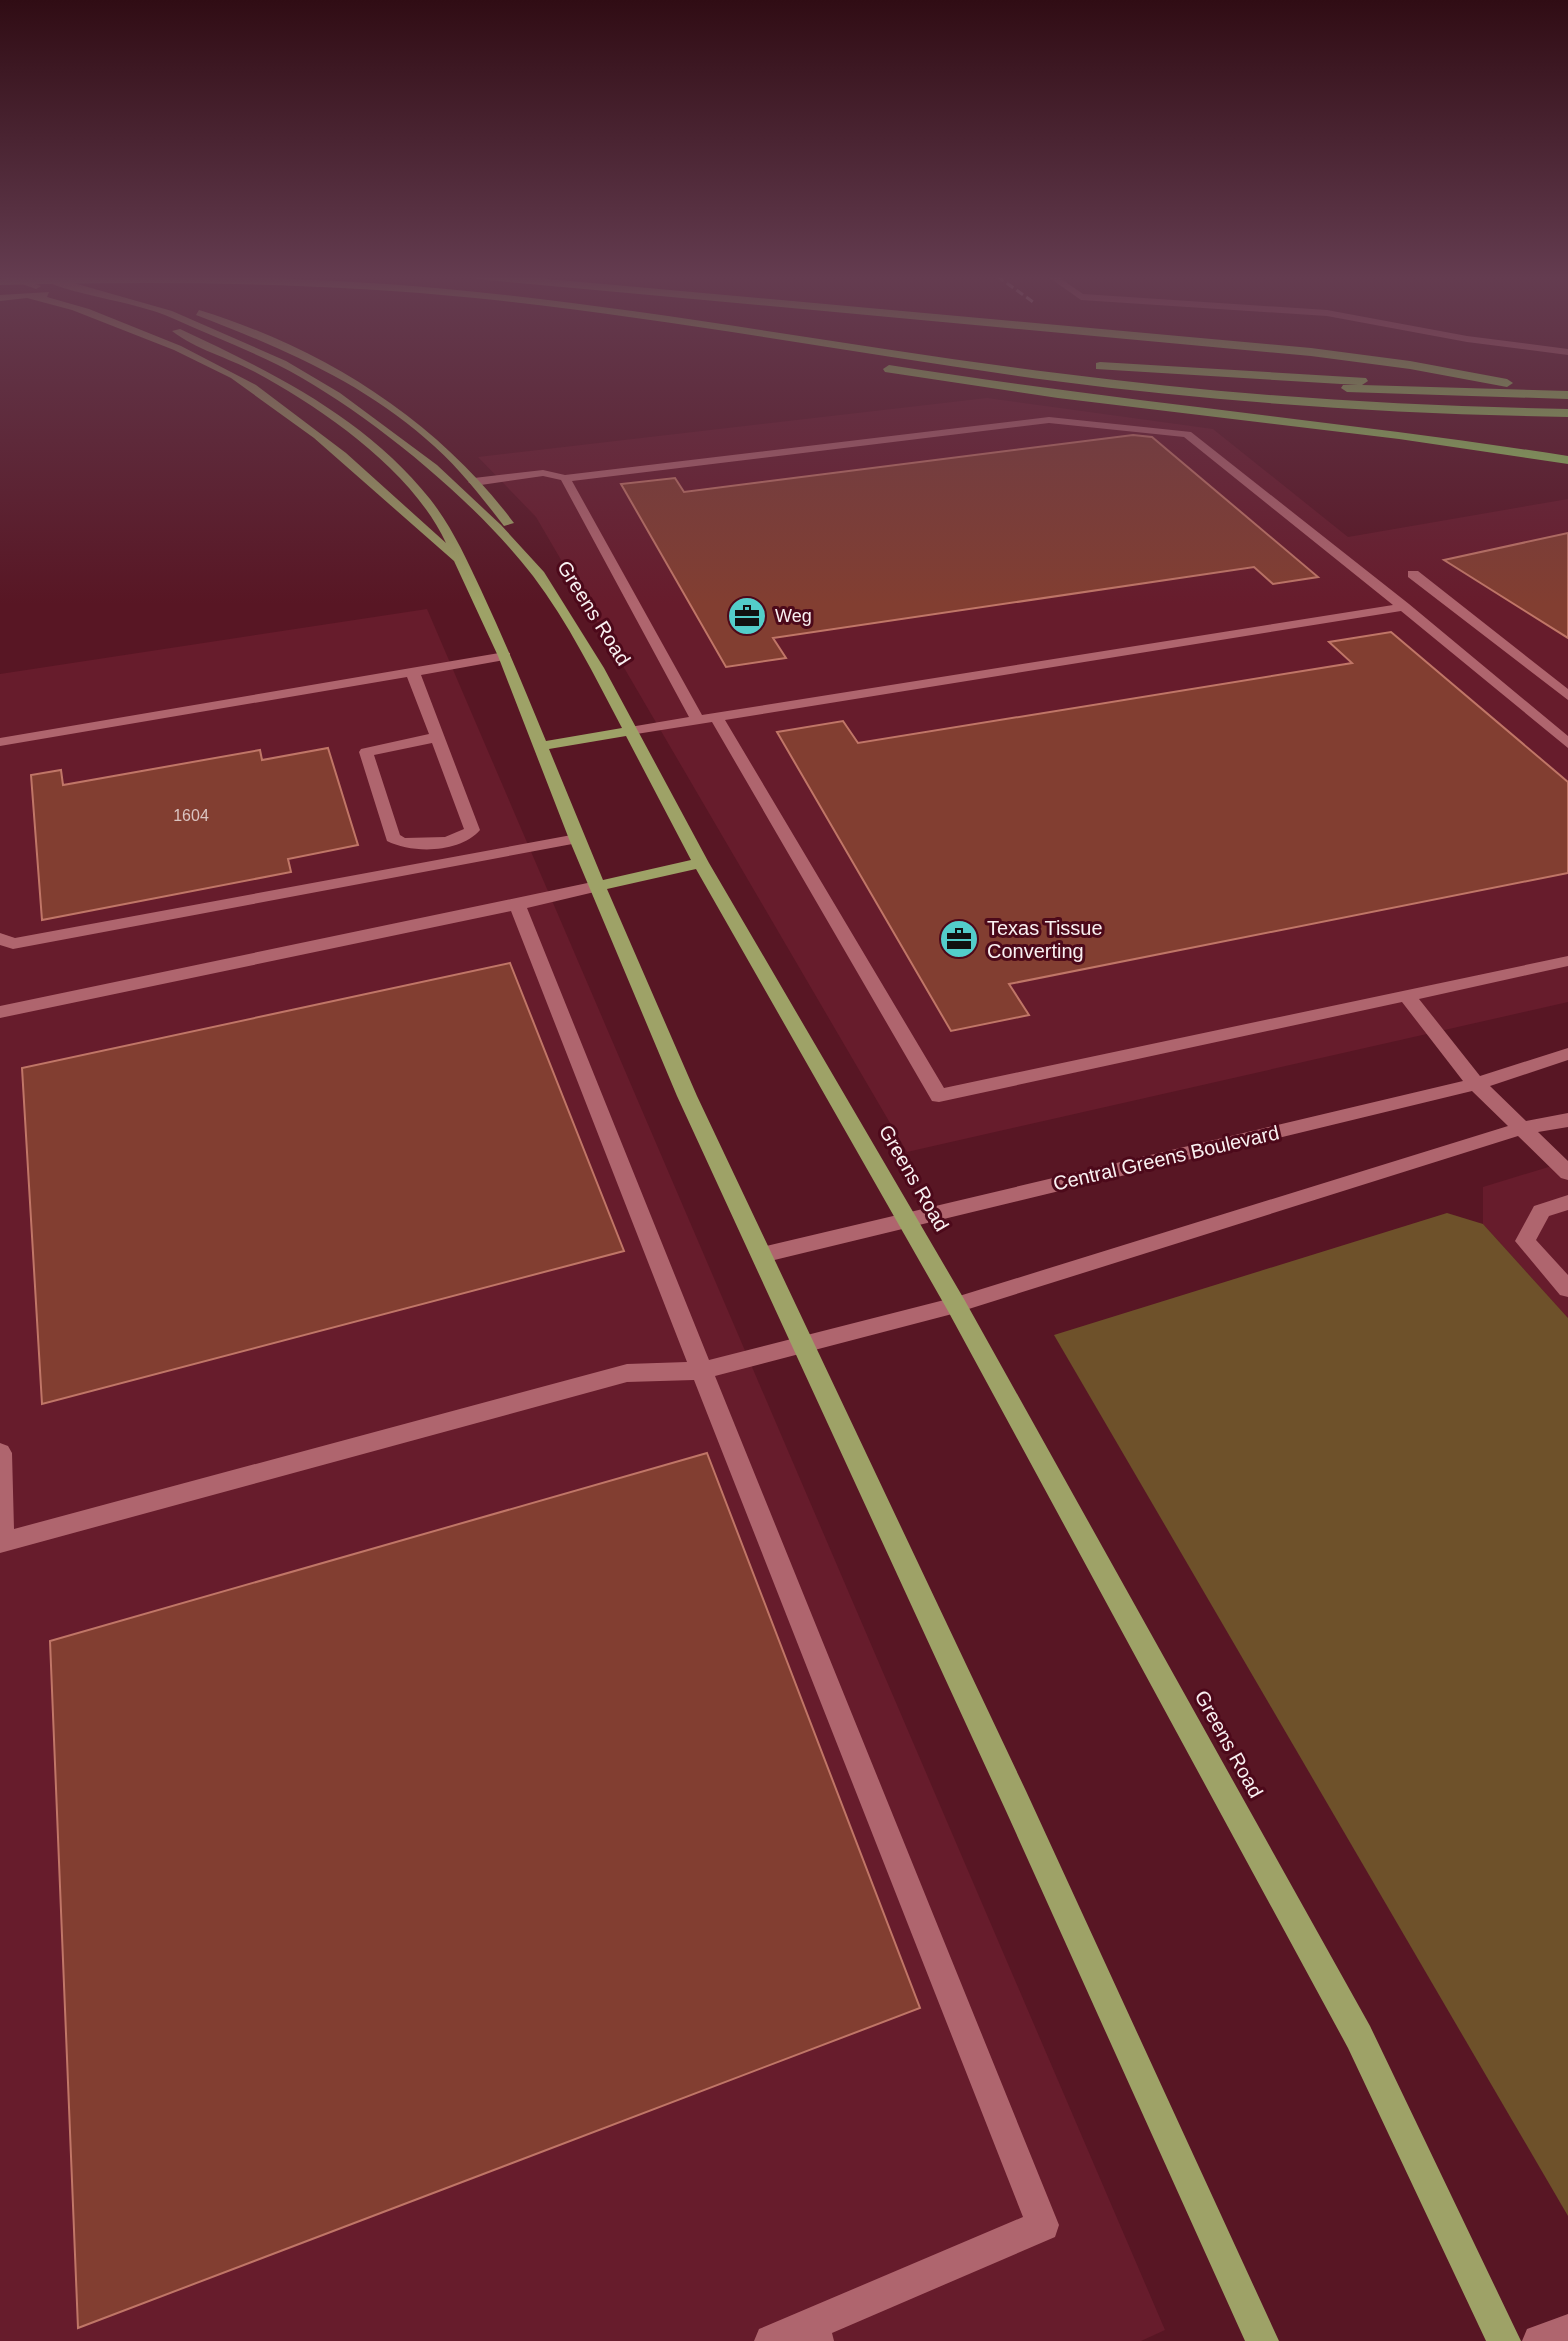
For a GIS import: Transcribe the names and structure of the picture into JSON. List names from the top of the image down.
{
  "streets": {
    "main road": ["Greens Road"],
    "street": ["Central Greens Boulevard"]
  },
  "crossings": [
    ["Greens Road", "Central Greens Boulevard"]
  ],
  "places": {
    "office": ["Weg", "Texas Tissue Converting"]
  },
  "house_numbers": ["1604"]
}
